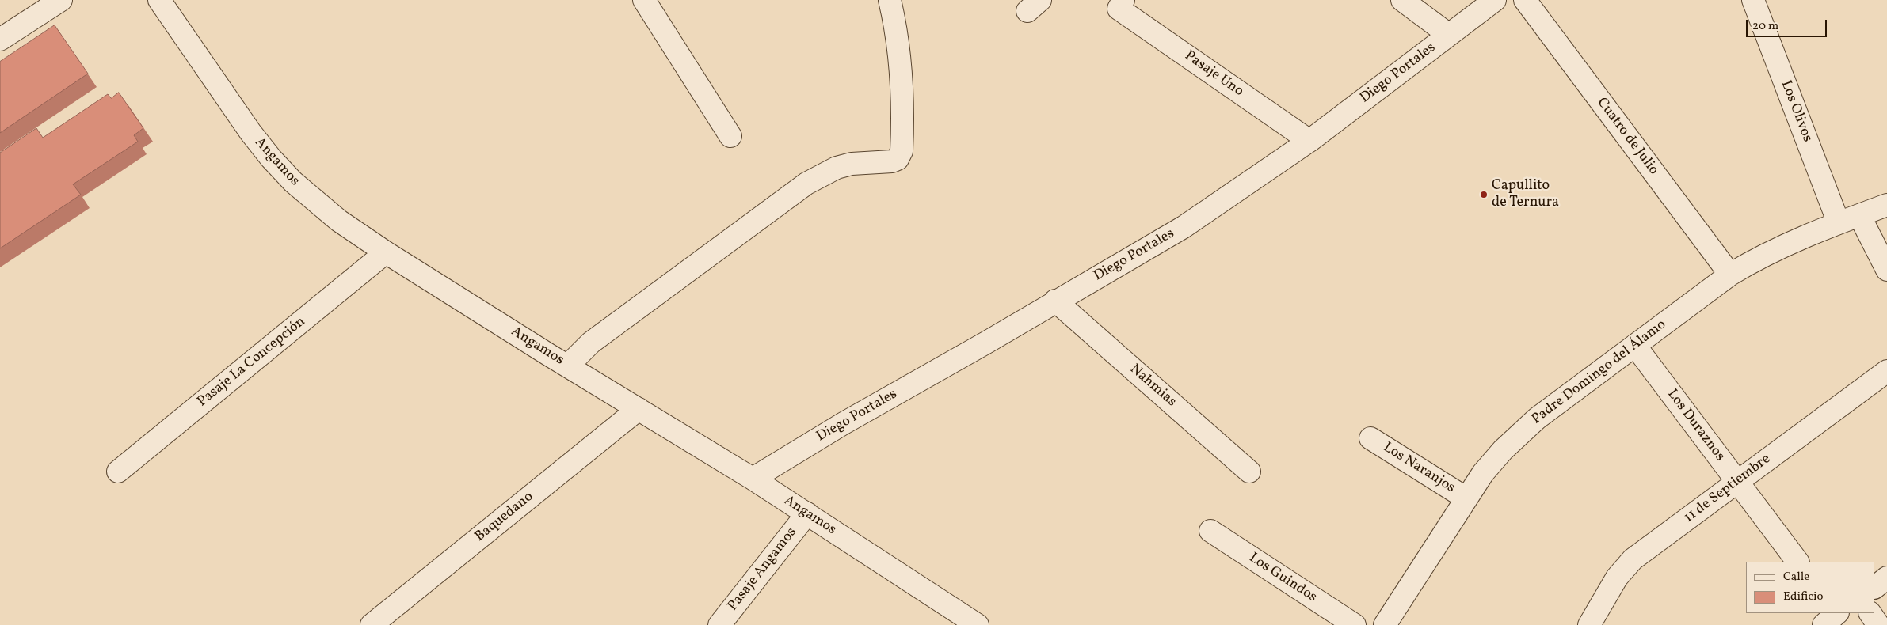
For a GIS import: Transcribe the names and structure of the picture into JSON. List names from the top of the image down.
{
  "streets": {
    "street": [
      "Diego Portales",
      "Pasaje Uno",
      "Los Olivos",
      "Cuatro de Julio",
      "Angamos",
      "Pasaje La Concepción",
      "Padre Domingo del Álamo",
      "Nahmias",
      "Los Duraznos",
      "Los Naranjos",
      "11 de Septiembre",
      "Baquedano",
      "Pasaje Angamos",
      "Los Guindos"
    ]
  },
  "crossings": [
    ["Diego Portales", "Pasaje Uno"],
    ["Diego Portales", "Angamos"],
    ["Diego Portales", "Nahmias"],
    ["Los Olivos", "Padre Domingo del Álamo"],
    ["Cuatro de Julio", "Padre Domingo del Álamo"],
    ["Angamos", "Pasaje La Concepción"],
    ["Angamos", "Baquedano"],
    ["Angamos", "Pasaje Angamos"],
    ["Padre Domingo del Álamo", "Los Duraznos"],
    ["Padre Domingo del Álamo", "Los Naranjos"],
    ["Los Duraznos", "11 de Septiembre"]
  ],
  "places": ["Capullito de Ternura"],
  "legend": ["Calle", "Edificio"],
  "scale_bar": "20 m"
}
